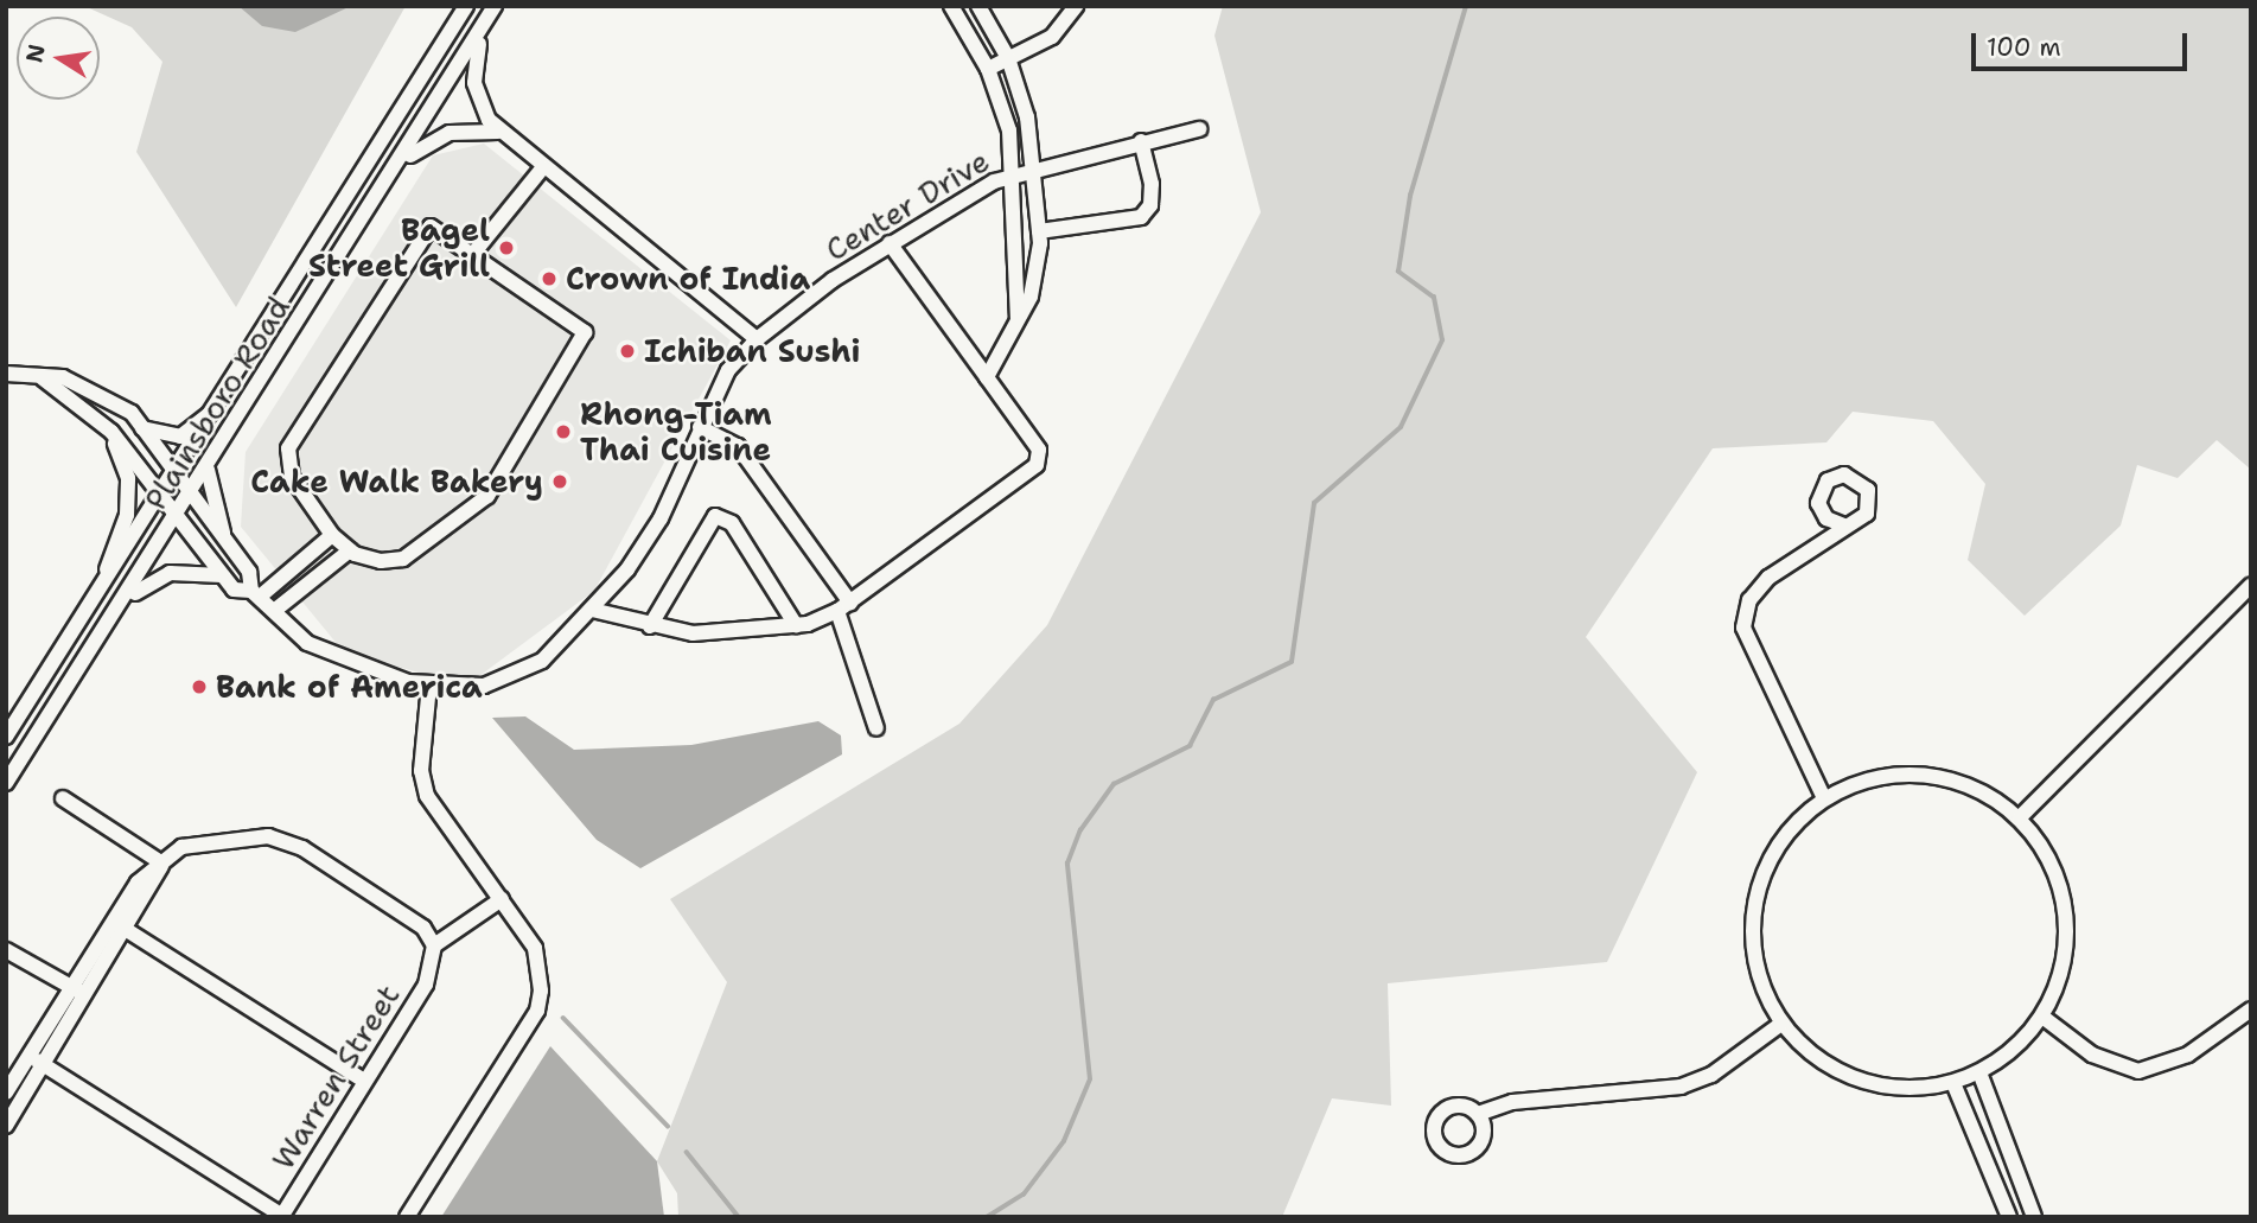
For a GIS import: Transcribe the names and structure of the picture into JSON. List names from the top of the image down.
{
  "streets": {
    "street": ["Center Drive", "Plainsboro Road", "Warren Street"]
  },
  "crossings": [
    ["Center Drive", "Plainsboro Road"]
  ],
  "places": [
    "Bagel Street Grill",
    "Crown of India",
    "Ichiban Sushi",
    "Rhong-Tiam Thai Cuisine",
    "Cake Walk Bakery",
    "Bank of America"
  ],
  "scale_bar": "100 m",
  "north": "left"
}
